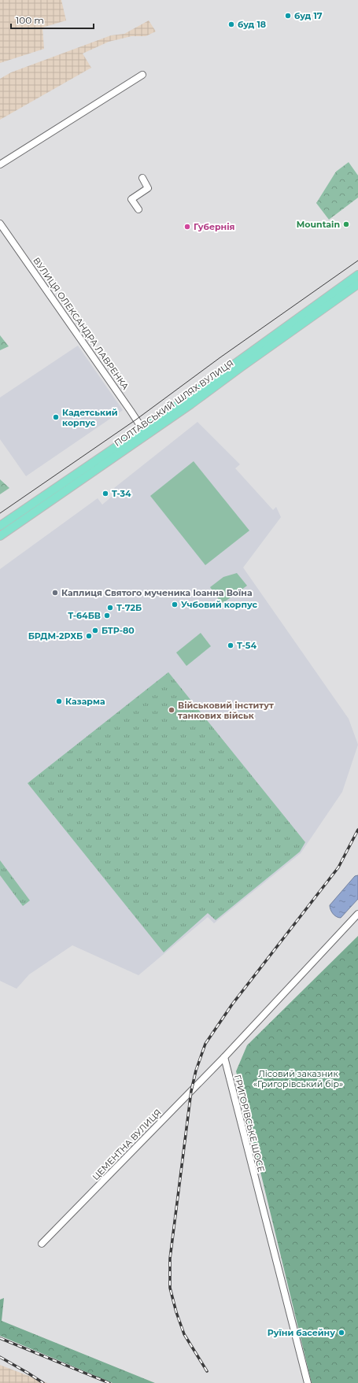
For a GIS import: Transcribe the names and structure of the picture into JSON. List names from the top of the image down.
{
  "streets": {
    "main road": ["ПОЛТАВСЬКИЙ ШЛЯХ ВУЛИЦЯ"],
    "street": ["ВУЛИЦЯ ОЛЕКСАНДРА ЛАВРЕНКА", "ГРИГОРІВСЬКЕ ШОСЕ", "ЦЕМЕНТНА ВУЛИЦЯ"]
  },
  "crossings": [
    ["ВУЛИЦЯ ОЛЕКСАНДРА ЛАВРЕНКА", "ПОЛТАВСЬКИЙ ШЛЯХ ВУЛИЦЯ"],
    ["ГРИГОРІВСЬКЕ ШОСЕ", "ЦЕМЕНТНА ВУЛИЦЯ"]
  ],
  "parks": ["Лісовий заказник «Григорівський бір»"],
  "places": [
    "буд 17",
    "буд 18",
    "Mountain",
    "Губернія",
    "Кадетський корпус",
    "T-34",
    "Каплиця Святого мученика Іоанна Воїна",
    "Учбовий корпус",
    "Т-72Б",
    "Т-64БВ",
    "БТР-80",
    "БРДМ-2РХБ",
    "Т-54",
    "Казарма",
    "Військовий інститут танкових військ",
    "Руїни басейну"
  ],
  "scale_bar": "100 m"
}
